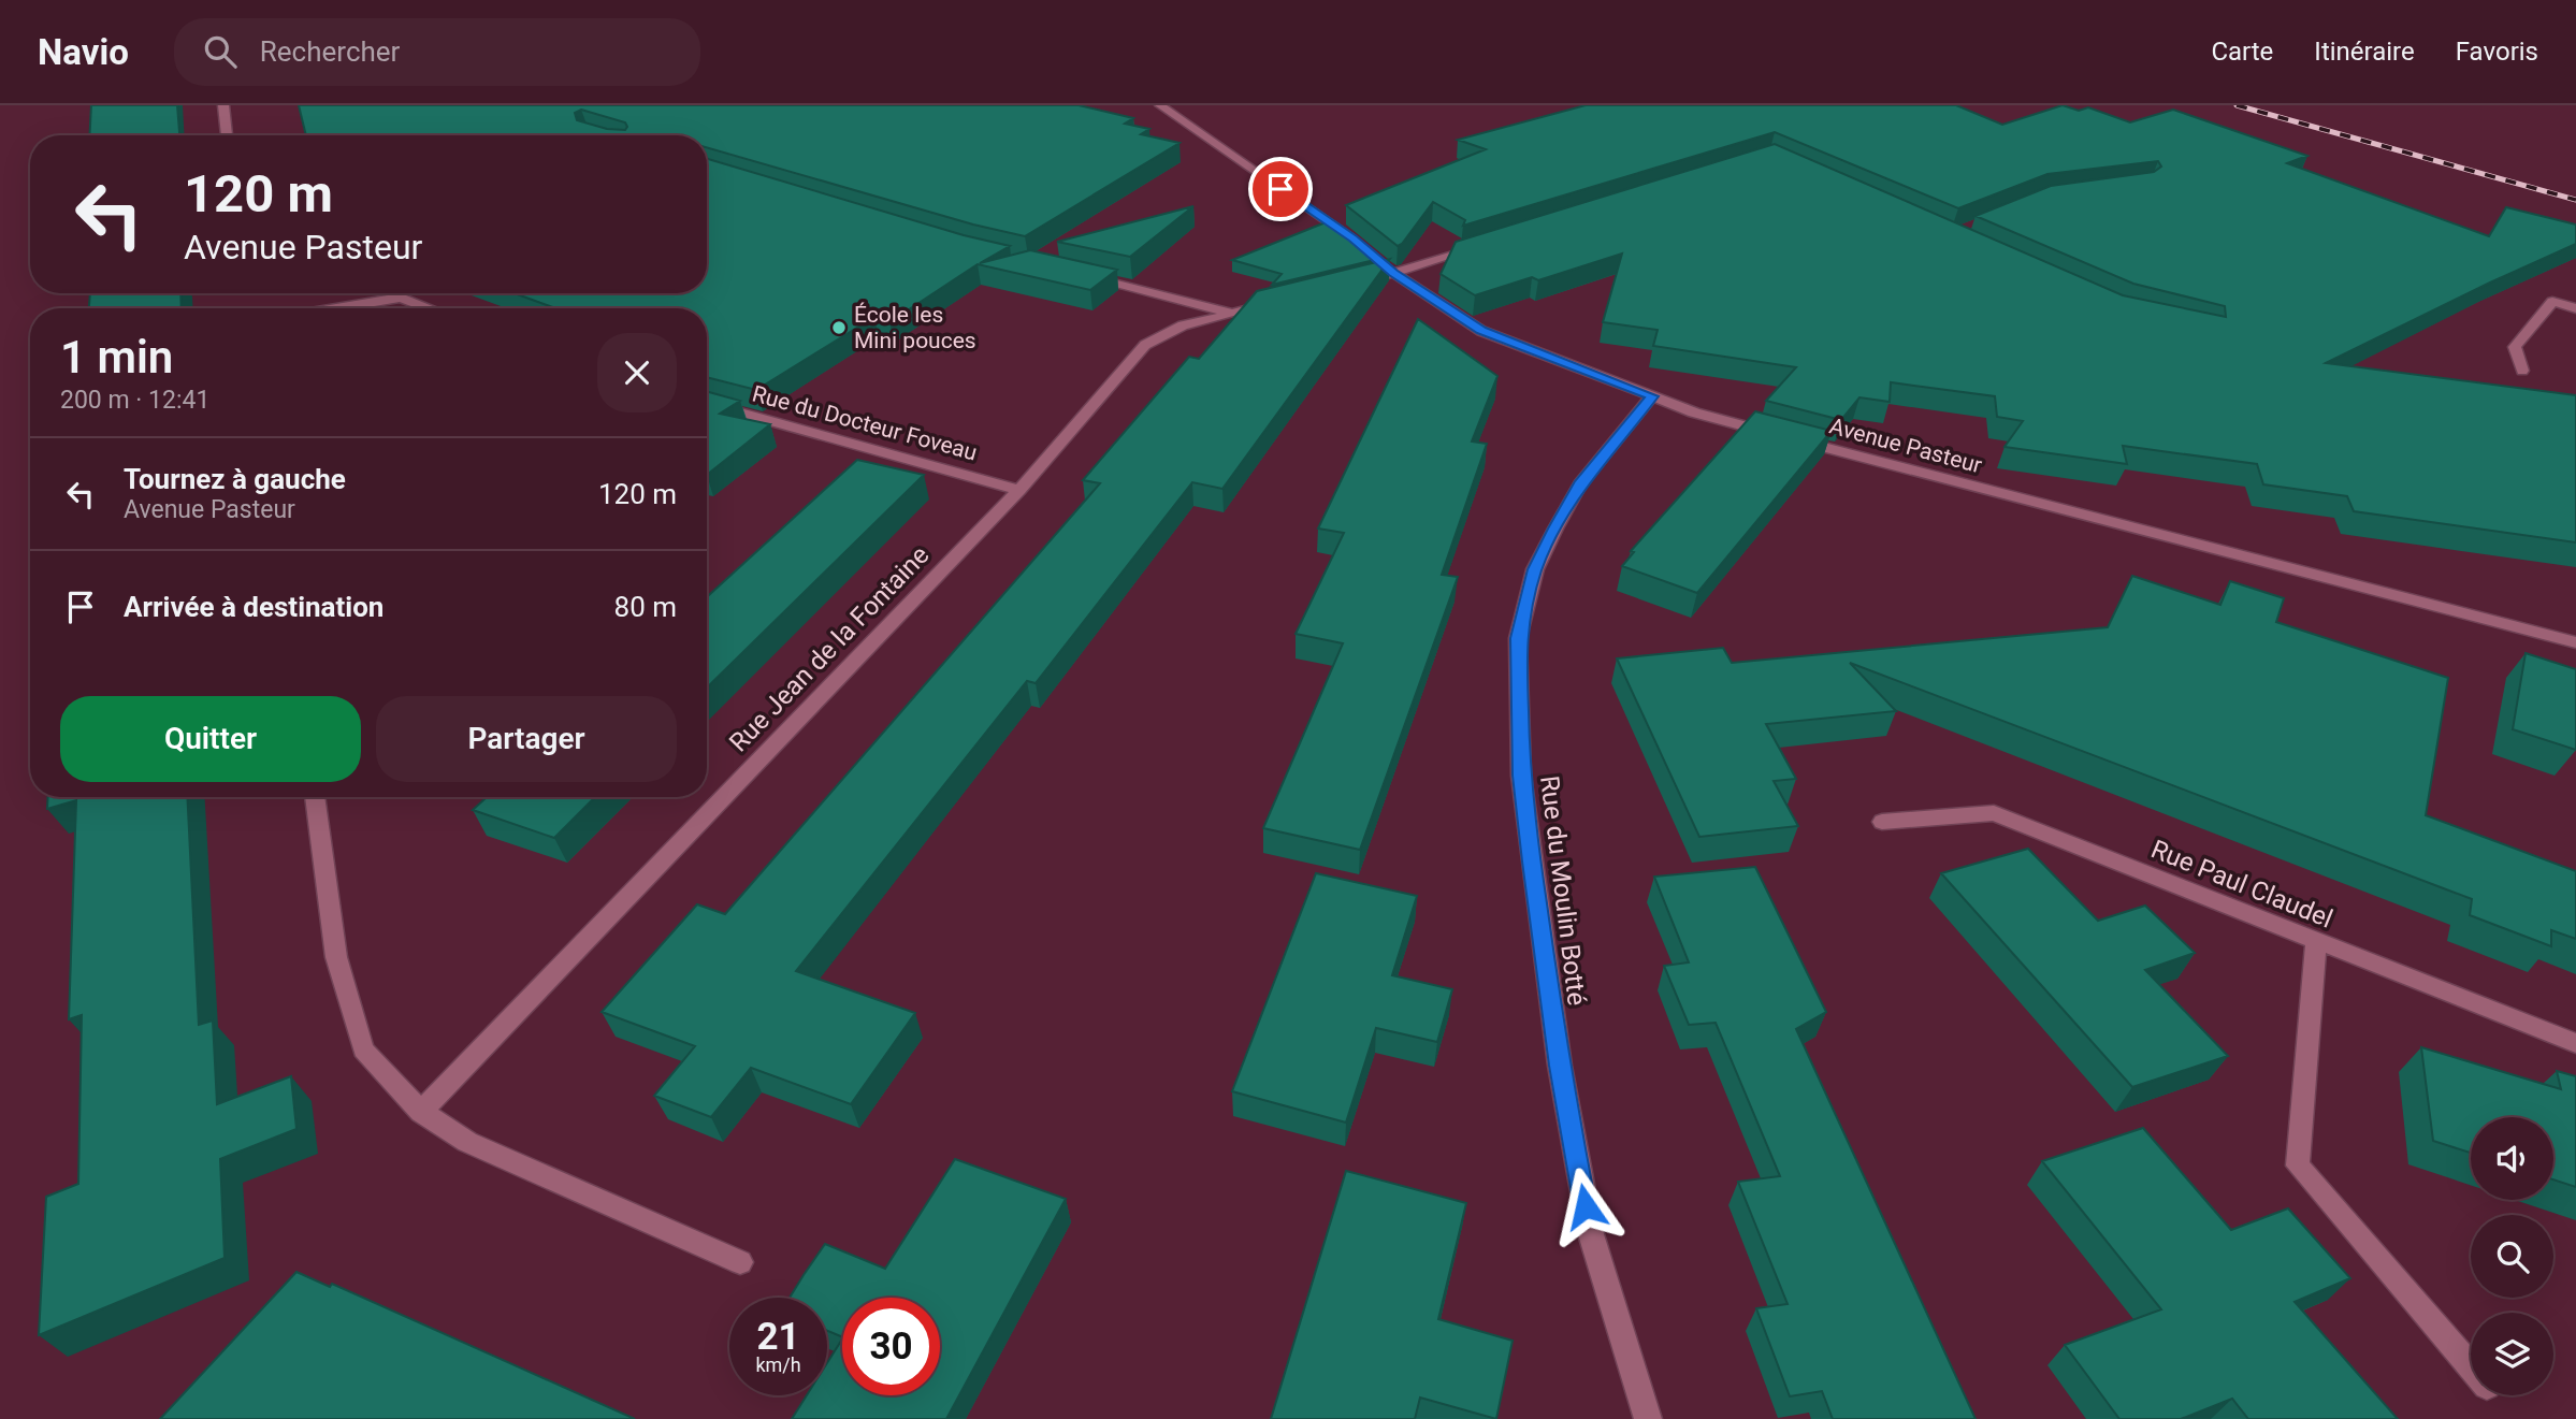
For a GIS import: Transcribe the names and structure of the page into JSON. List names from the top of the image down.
{
  "streets": {
    "street": [
      "Rue du Docteur Foveau",
      "Avenue Pasteur",
      "Rue Jean de la Fontaine",
      "Rue Paul Claudel",
      "Rue du Moulin Botté"
    ]
  },
  "crossings": [
    ["Rue du Docteur Foveau", "Rue Jean de la Fontaine"],
    ["Avenue Pasteur", "Rue du Moulin Botté"]
  ],
  "places": ["École les Mini pouces"],
  "page": {
    "header": "Navio",
    "search": "Rechercher",
    "nav": ["Carte", "Itinéraire", "Favoris"],
    "turn": ["120 m", "Avenue Pasteur"],
    "heading": ["1 min", "200 m · 12:41"],
    "list": [
      {
        "name": "Tournez à gauche",
        "note": "Avenue Pasteur",
        "value": "120 m"
      },
      {
        "name": "Arrivée à destination",
        "value": "80 m"
      }
    ],
    "buttons": ["Quitter", "Partager"],
    "speed": "21 km/h",
    "limit": "30"
  }
}
